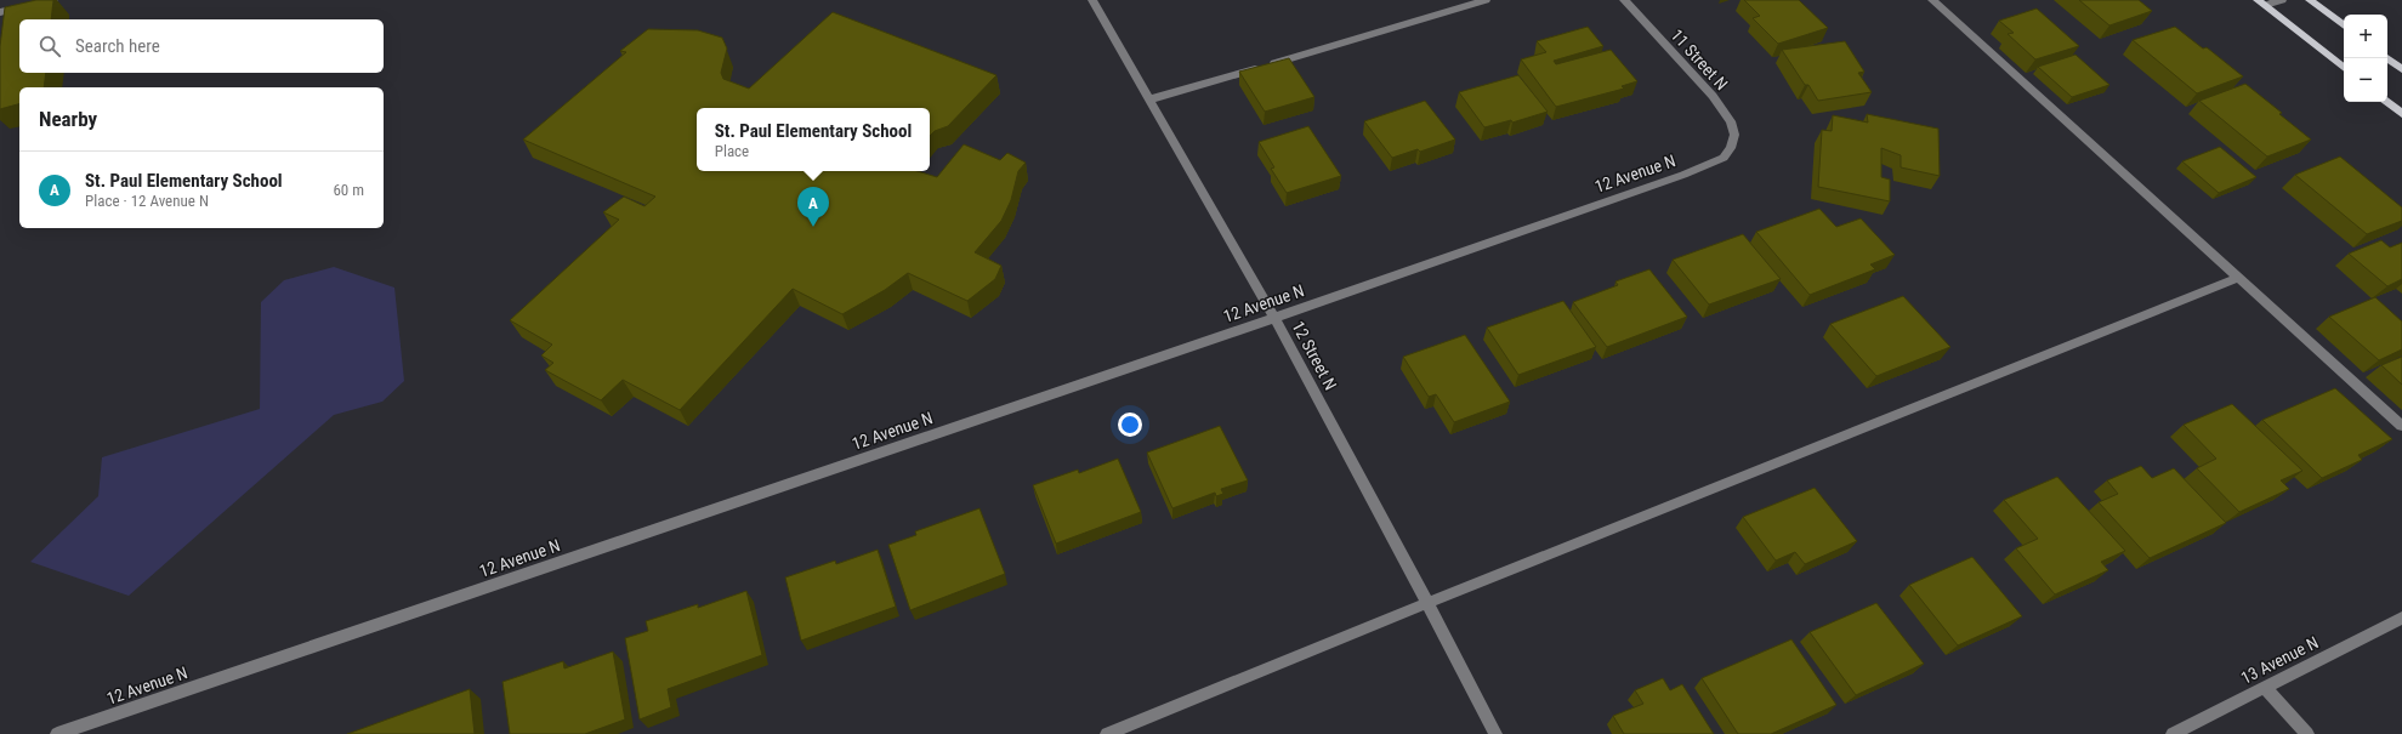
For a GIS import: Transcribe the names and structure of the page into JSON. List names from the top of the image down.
{
  "streets": {
    "street": [
      "11 Street N",
      "12 Avenue N",
      "12 Street N",
      "13 Avenue N"
    ]
  },
  "crossings": [
    ["11 Street N", "12 Avenue N"],
    ["12 Avenue N", "12 Street N"]
  ],
  "page": {
    "map_buttons": ["+", "−"],
    "search": "Search here",
    "heading": "Nearby",
    "popup": ["St. Paul Elementary School", "Place"],
    "list": [
      {
        "mark": "A",
        "name": "St. Paul Elementary School",
        "note": "Place · 12 Avenue N",
        "value": "60 m"
      }
    ],
    "pins": "A"
  }
}
